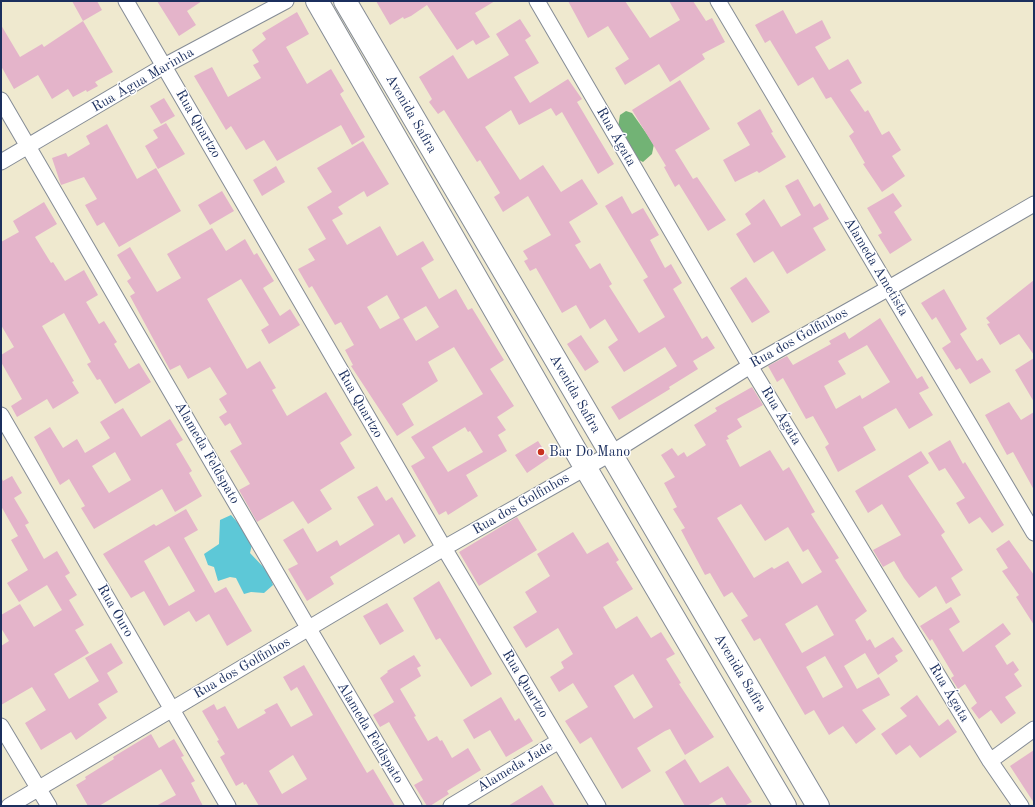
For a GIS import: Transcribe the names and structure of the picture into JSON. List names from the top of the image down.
{
  "streets": {
    "street": [
      "Rua Água Marinha",
      "Avenida Safira",
      "Rua Quartzo",
      "Rua Ágata",
      "Alameda Ametista",
      "Rua dos Golfinhos",
      "Alameda Feldspato",
      "Rua Ouro",
      "Alameda Jade"
    ]
  },
  "crossings": [
    ["Rua Água Marinha", "Rua Quartzo"],
    ["Rua Água Marinha", "Alameda Feldspato"],
    ["Avenida Safira", "Rua dos Golfinhos"],
    ["Rua Quartzo", "Rua dos Golfinhos"],
    ["Rua Quartzo", "Alameda Jade"],
    ["Rua Ágata", "Rua dos Golfinhos"],
    ["Alameda Ametista", "Rua dos Golfinhos"],
    ["Rua dos Golfinhos", "Alameda Feldspato"],
    ["Rua dos Golfinhos", "Rua Ouro"]
  ],
  "places": ["Bar Do Mano"]
}
